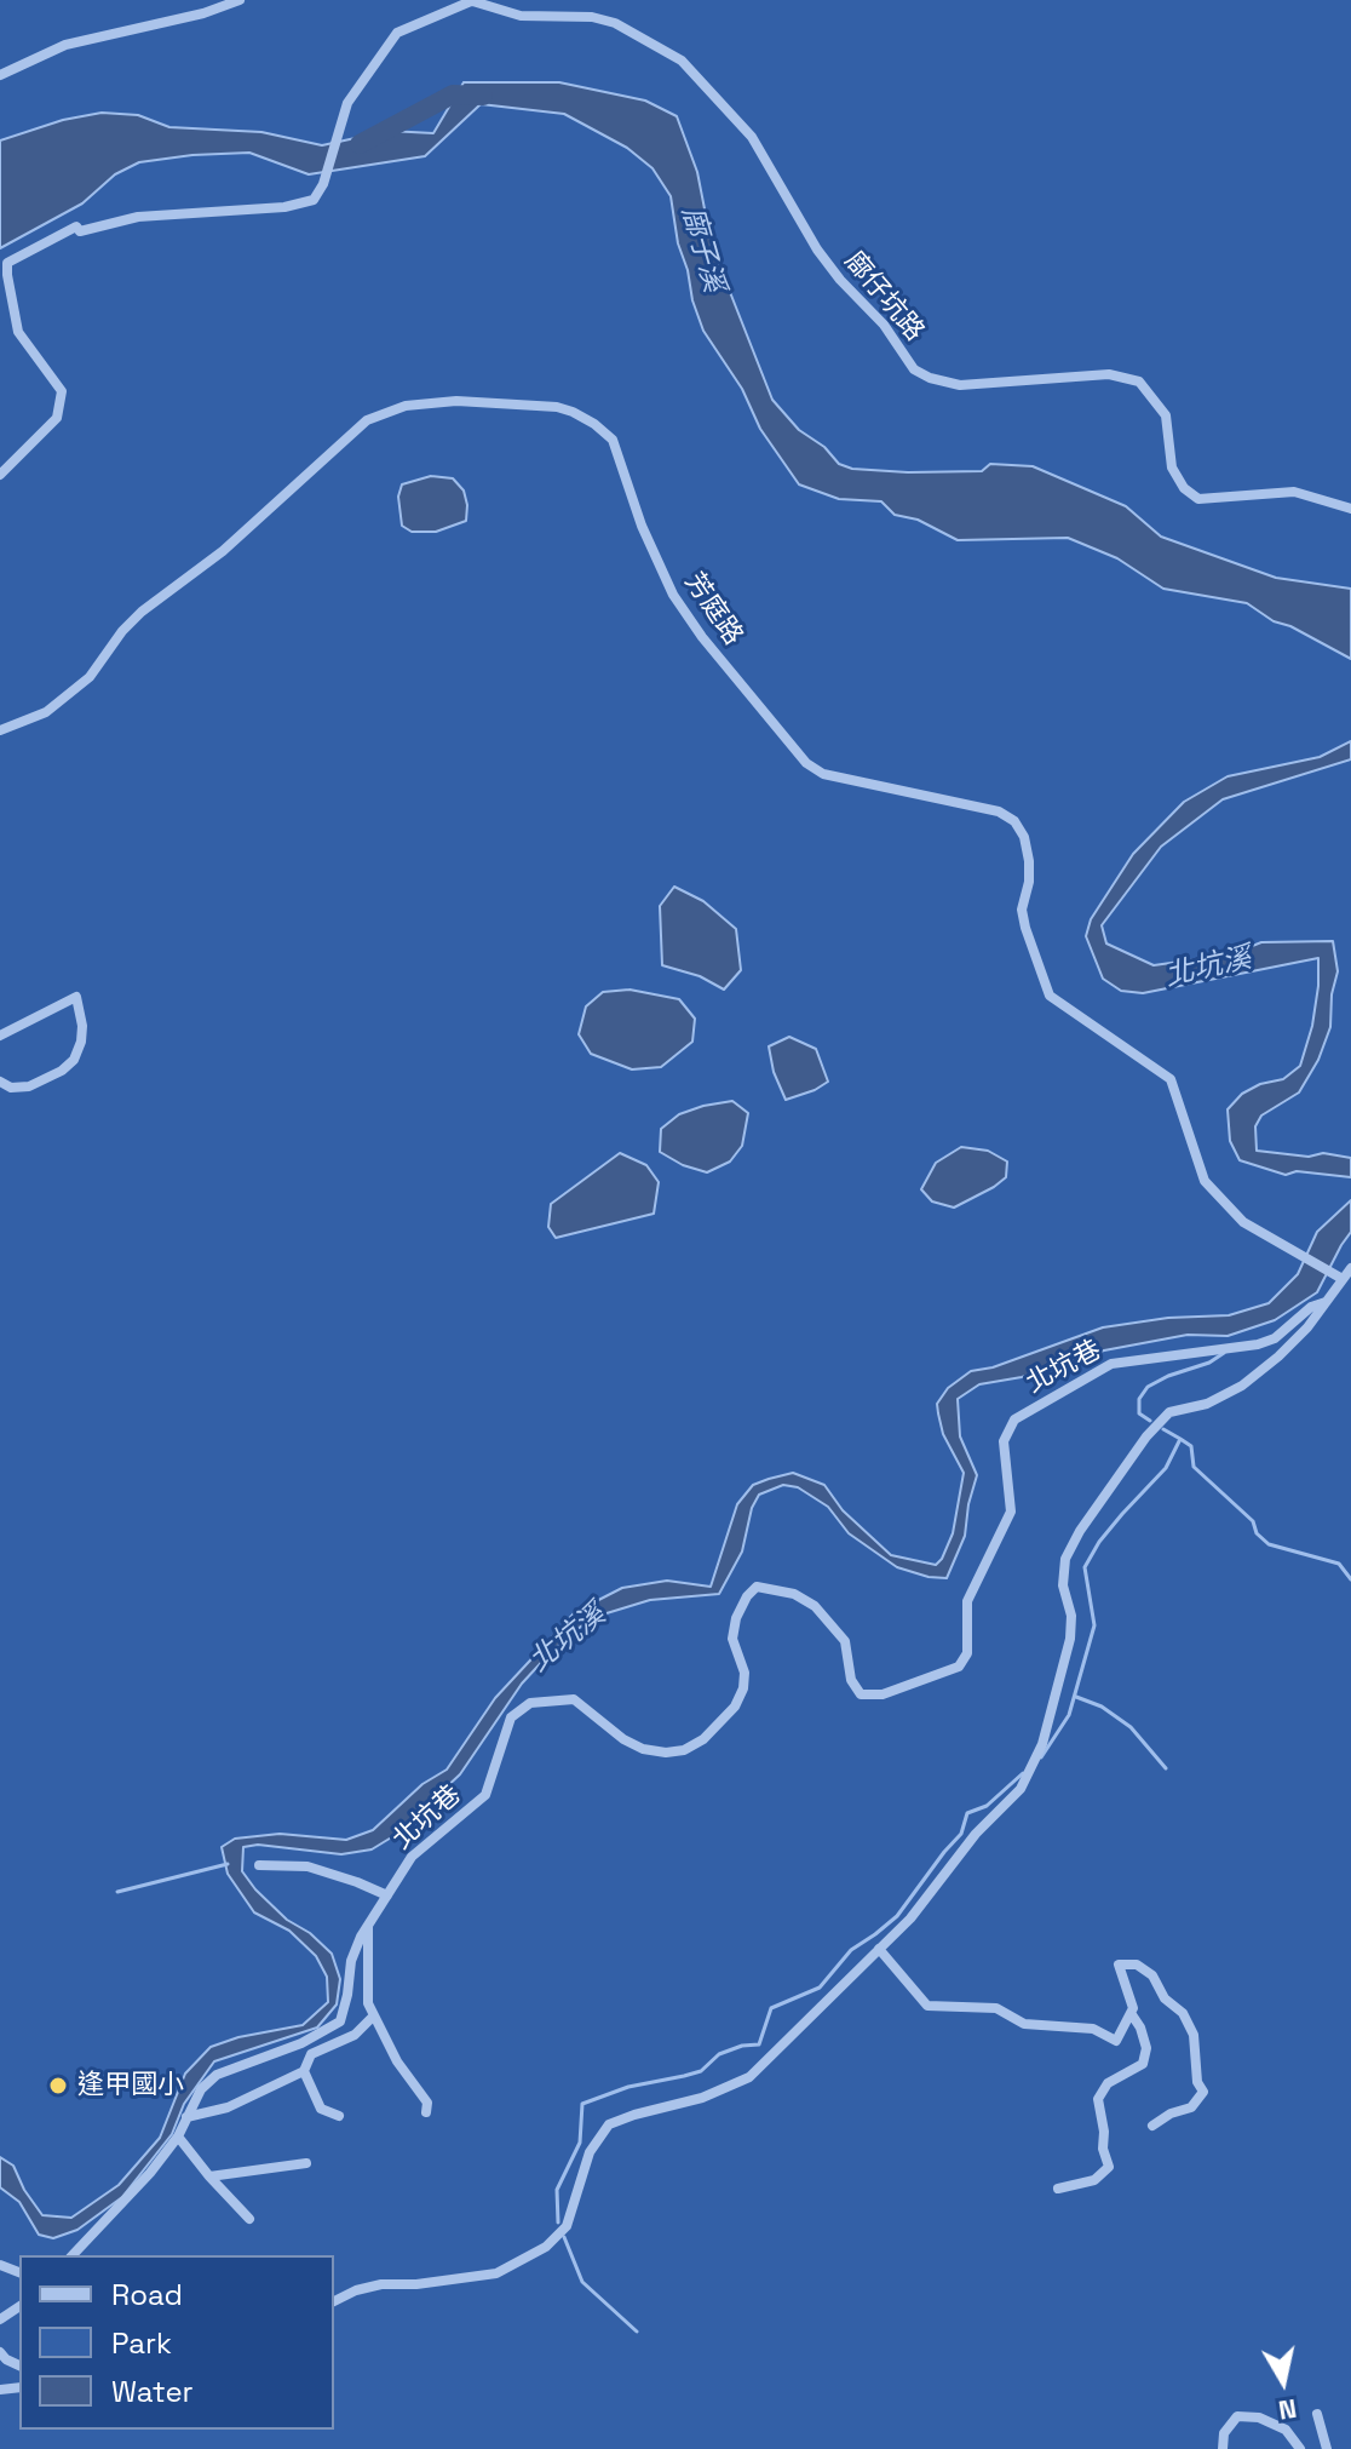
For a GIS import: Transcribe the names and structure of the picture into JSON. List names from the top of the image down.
{
  "streets": {
    "street": ["廍仔坑路", "芳庭路", "北坑巷"]
  },
  "crossings": [
    ["芳庭路", "北坑巷"]
  ],
  "water": ["廍子溪", "北坑溪"],
  "places": ["逢甲國小"],
  "legend": ["Road", "Park", "Water"],
  "north": "bottom"
}
